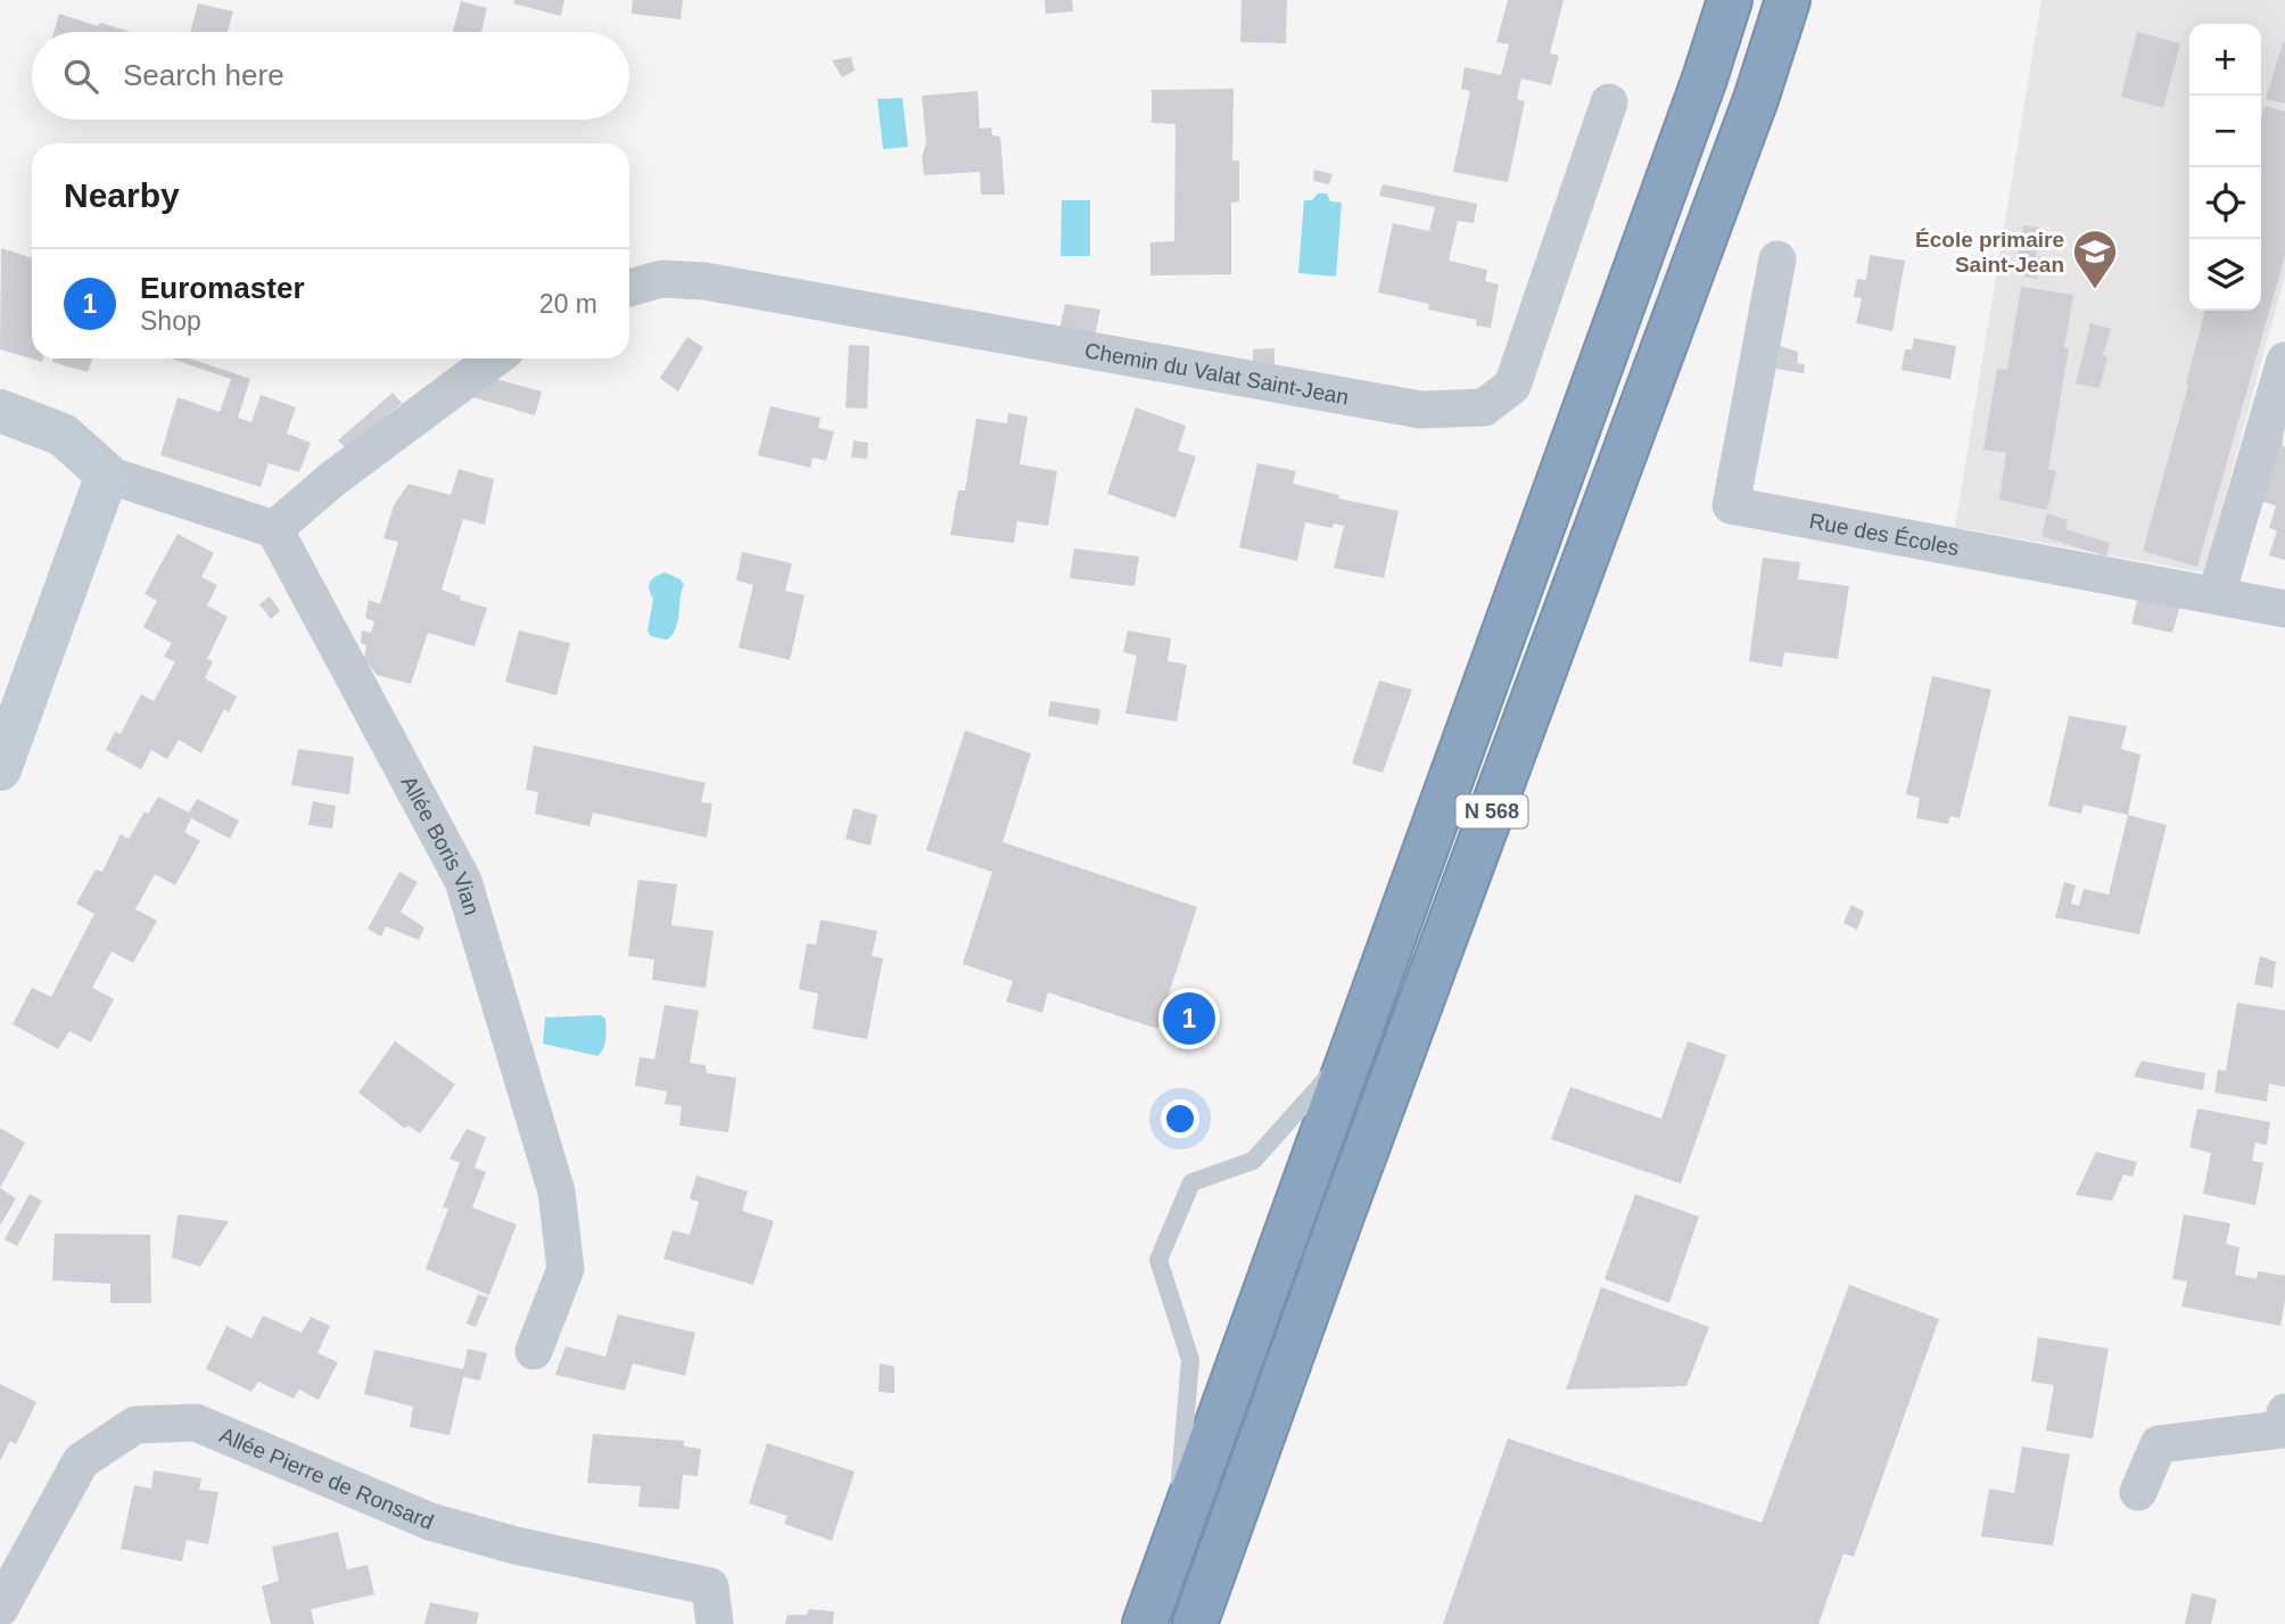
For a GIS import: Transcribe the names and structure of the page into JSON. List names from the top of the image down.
{
  "streets": {
    "highway": ["N 568"],
    "street": [
      "Chemin du Valat Saint-Jean",
      "Rue des Écoles",
      "Allée Boris Vian",
      "Allée Pierre de Ronsard"
    ]
  },
  "places": {
    "school or university": ["École primaire Saint-Jean"]
  },
  "page": {
    "map_buttons": ["+", "−"],
    "search": "Search here",
    "heading": "Nearby",
    "list": [
      {
        "mark": "1",
        "name": "Euromaster",
        "note": "Shop",
        "value": "20 m"
      }
    ],
    "pins": "1"
  }
}
